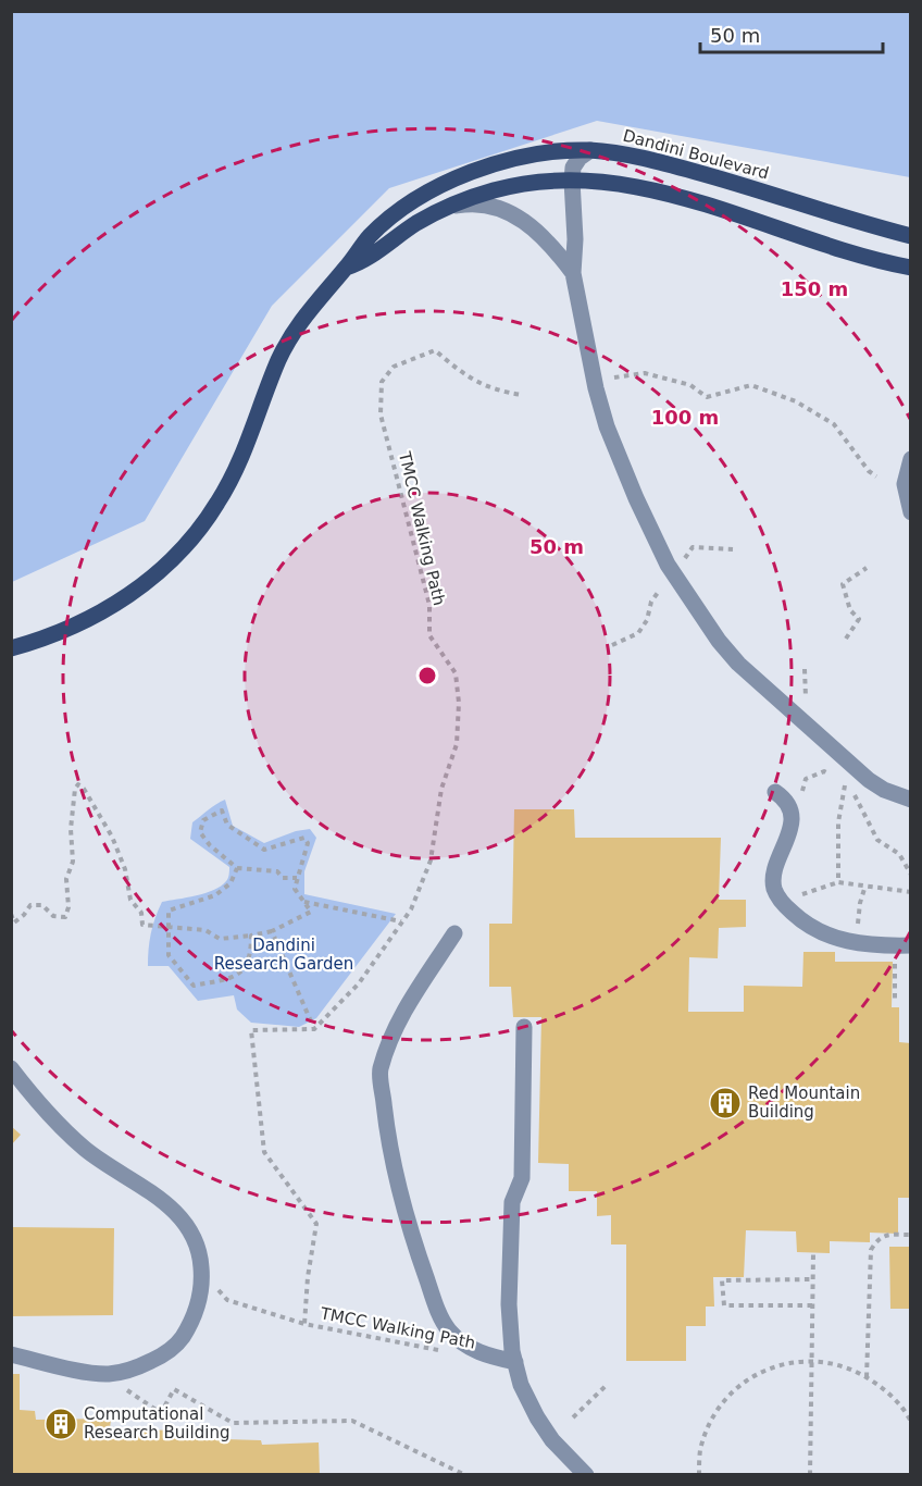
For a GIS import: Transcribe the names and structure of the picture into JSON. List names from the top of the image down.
{
  "streets": {
    "main road": ["Dandini Boulevard"],
    "path": ["TMCC Walking Path"]
  },
  "parks": ["Dandini Research Garden"],
  "places": {
    "building": ["Red Mountain Building", "Computational Research Building"]
  },
  "scale_bar": "50 m",
  "rings": ["150 m", "100 m", "50 m"]
}
